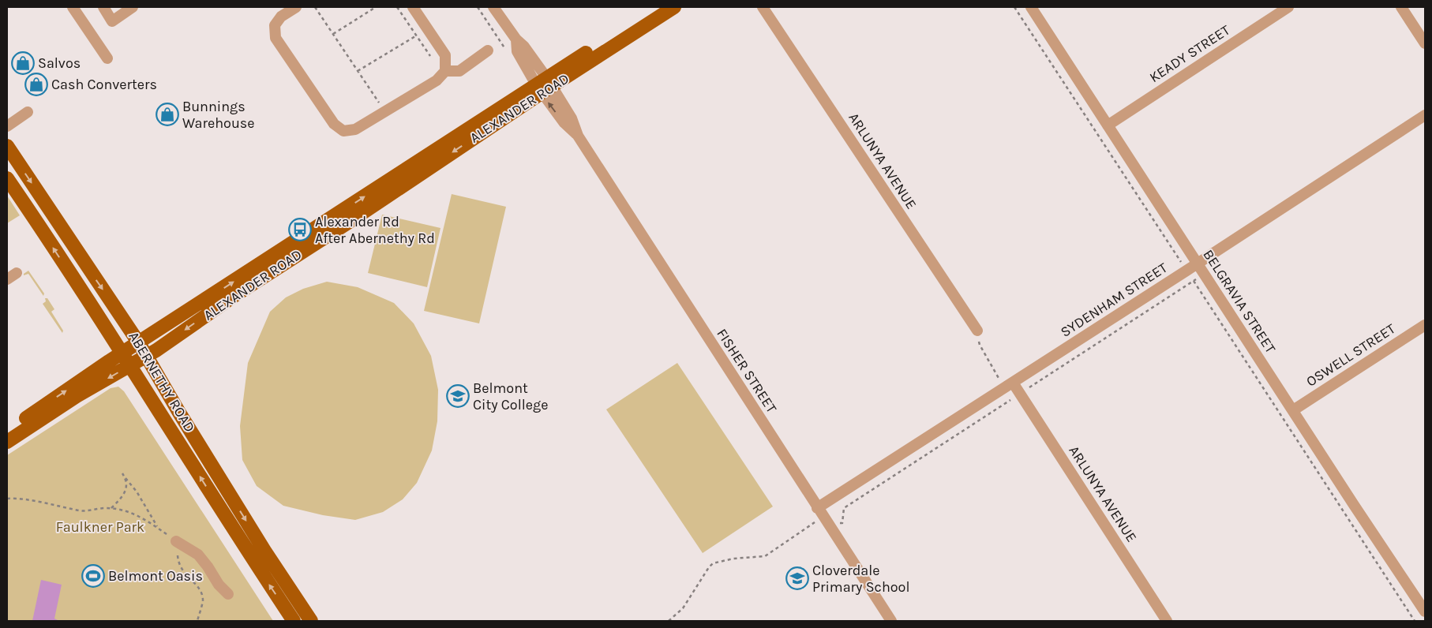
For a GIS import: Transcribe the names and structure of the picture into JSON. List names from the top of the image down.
{
  "streets": {
    "main road": ["ALEXANDER ROAD", "ABERNETHY ROAD"],
    "street": [
      "KEADY STREET",
      "ARLUNYA AVENUE",
      "SYDENHAM STREET",
      "BELGRAVIA STREET",
      "OSWELL STREET",
      "FISHER STREET"
    ]
  },
  "crossings": [
    ["KEADY STREET", "BELGRAVIA STREET"],
    ["ALEXANDER ROAD", "FISHER STREET"],
    ["ALEXANDER ROAD", "ABERNETHY ROAD"],
    ["ARLUNYA AVENUE", "SYDENHAM STREET"],
    ["SYDENHAM STREET", "BELGRAVIA STREET"],
    ["SYDENHAM STREET", "FISHER STREET"],
    ["BELGRAVIA STREET", "OSWELL STREET"]
  ],
  "parks": ["Faulkner Park"],
  "places": {
    "shop": ["Salvos", "Cash Converters", "Bunnings Warehouse"],
    "bus stop": ["Alexander Rd After Abernethy Rd"],
    "school or university": ["Belmont City College", "Cloverdale Primary School"],
    "sports": ["Belmont Oasis"]
  }
}
